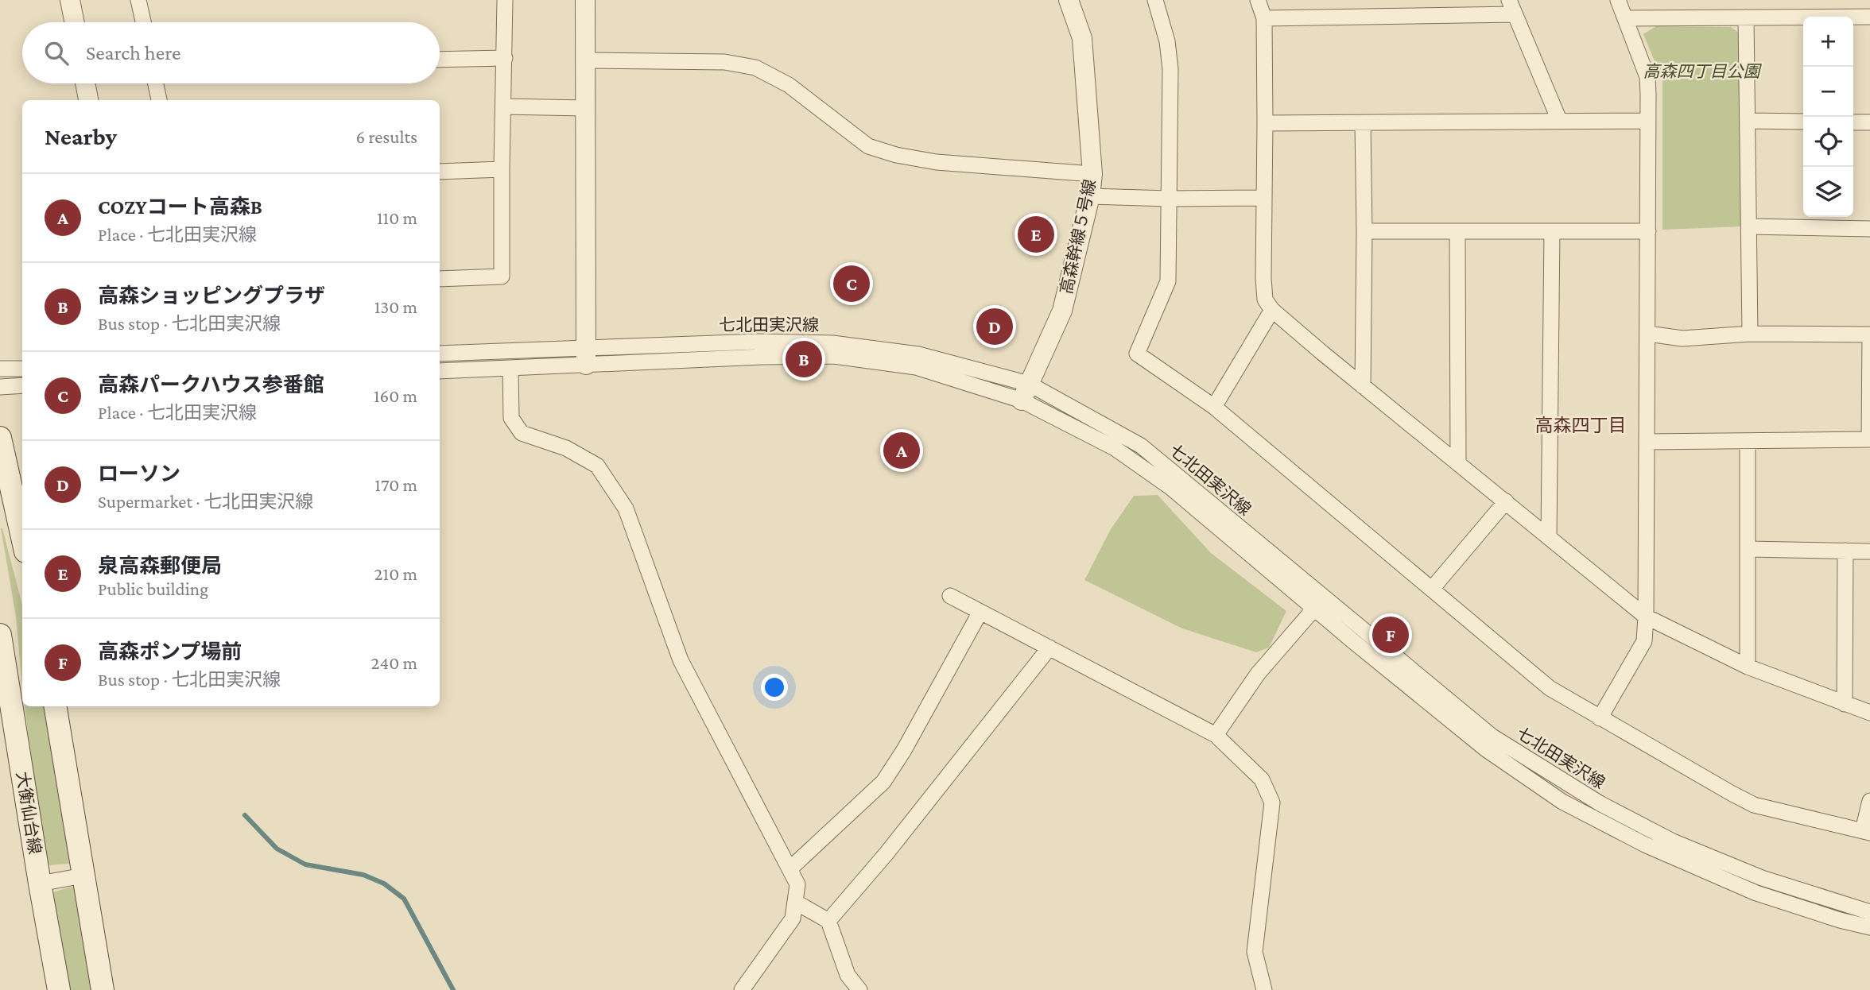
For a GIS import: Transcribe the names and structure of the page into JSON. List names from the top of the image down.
{
  "streets": {
    "main road": ["大衡仙台線"],
    "street": ["高森幹線５号線", "七北田実沢線"]
  },
  "crossings": [
    ["高森幹線５号線", "七北田実沢線"]
  ],
  "districts": ["高森四丁目"],
  "parks": ["高森四丁目公園"],
  "page": {
    "map_buttons": ["+", "−"],
    "search": "Search here",
    "heading": ["Nearby", "6 results"],
    "list": [
      {
        "mark": "A",
        "name": "COZYコート高森B",
        "note": "Place · 七北田実沢線",
        "value": "110 m"
      },
      {
        "mark": "B",
        "name": "高森ショッピングプラザ",
        "note": "Bus stop · 七北田実沢線",
        "value": "130 m"
      },
      {
        "mark": "C",
        "name": "高森パークハウス参番館",
        "note": "Place · 七北田実沢線",
        "value": "160 m"
      },
      {
        "mark": "D",
        "name": "ローソン",
        "note": "Supermarket · 七北田実沢線",
        "value": "170 m"
      },
      {
        "mark": "E",
        "name": "泉高森郵便局",
        "note": "Public building",
        "value": "210 m"
      },
      {
        "mark": "F",
        "name": "高森ポンプ場前",
        "note": "Bus stop · 七北田実沢線",
        "value": "240 m"
      }
    ],
    "pins": [
      "E",
      "C",
      "D",
      "B",
      "A",
      "F"
    ]
  }
}
